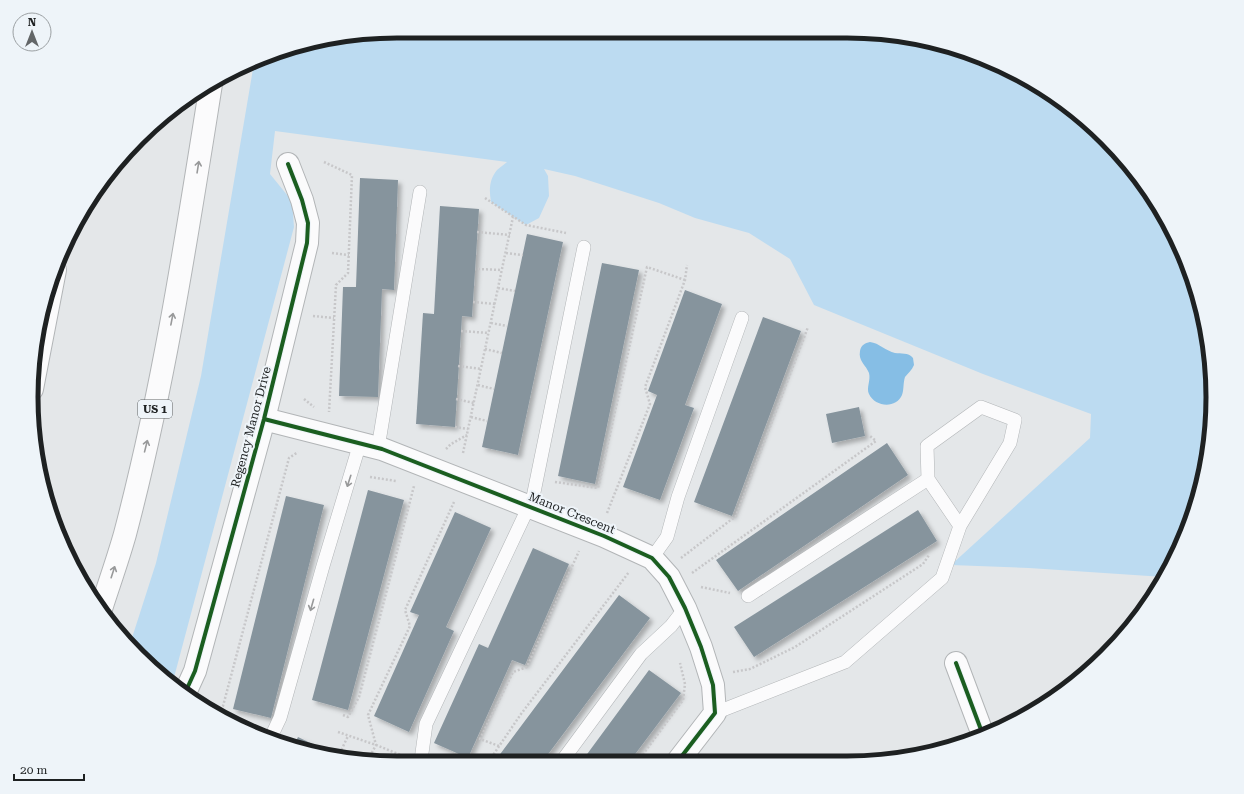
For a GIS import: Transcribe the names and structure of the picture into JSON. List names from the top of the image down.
{
  "streets": {
    "main road": ["US 1", "Regency Manor Drive", "Manor Crescent"]
  },
  "crossings": [
    ["Regency Manor Drive", "Manor Crescent"]
  ],
  "scale_bar": "20 m",
  "north": "top"
}
